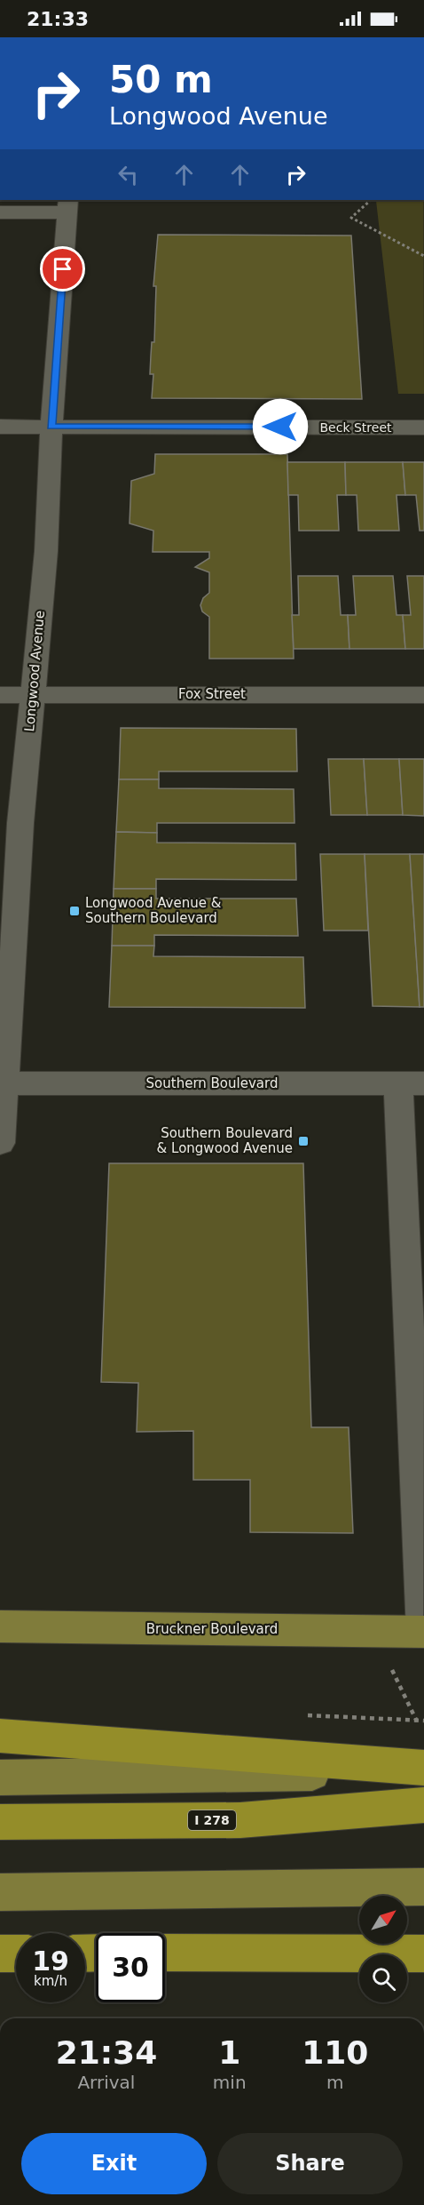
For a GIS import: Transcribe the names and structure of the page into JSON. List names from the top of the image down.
{
  "streets": {
    "highway": ["I 278"],
    "main road": ["Bruckner Boulevard"],
    "street": [
      "Beck Street",
      "Longwood Avenue",
      "Fox Street",
      "Southern Boulevard"
    ]
  },
  "crossings": [
    ["Beck Street", "Longwood Avenue"],
    ["Longwood Avenue", "Fox Street"],
    ["Longwood Avenue", "Southern Boulevard"]
  ],
  "places": {
    "transit": ["Longwood Avenue & Southern Boulevard", "Southern Boulevard & Longwood Avenue"]
  },
  "north": "top right",
  "page": {
    "status": "21:33",
    "turn": ["50 m", "Longwood Avenue"],
    "speed": "19 km/h",
    "limit": "30",
    "eta": [
      "21:34",
      "Arrival",
      "1",
      "min",
      "110",
      "m"
    ],
    "buttons": ["Exit", "Share"]
  }
}
